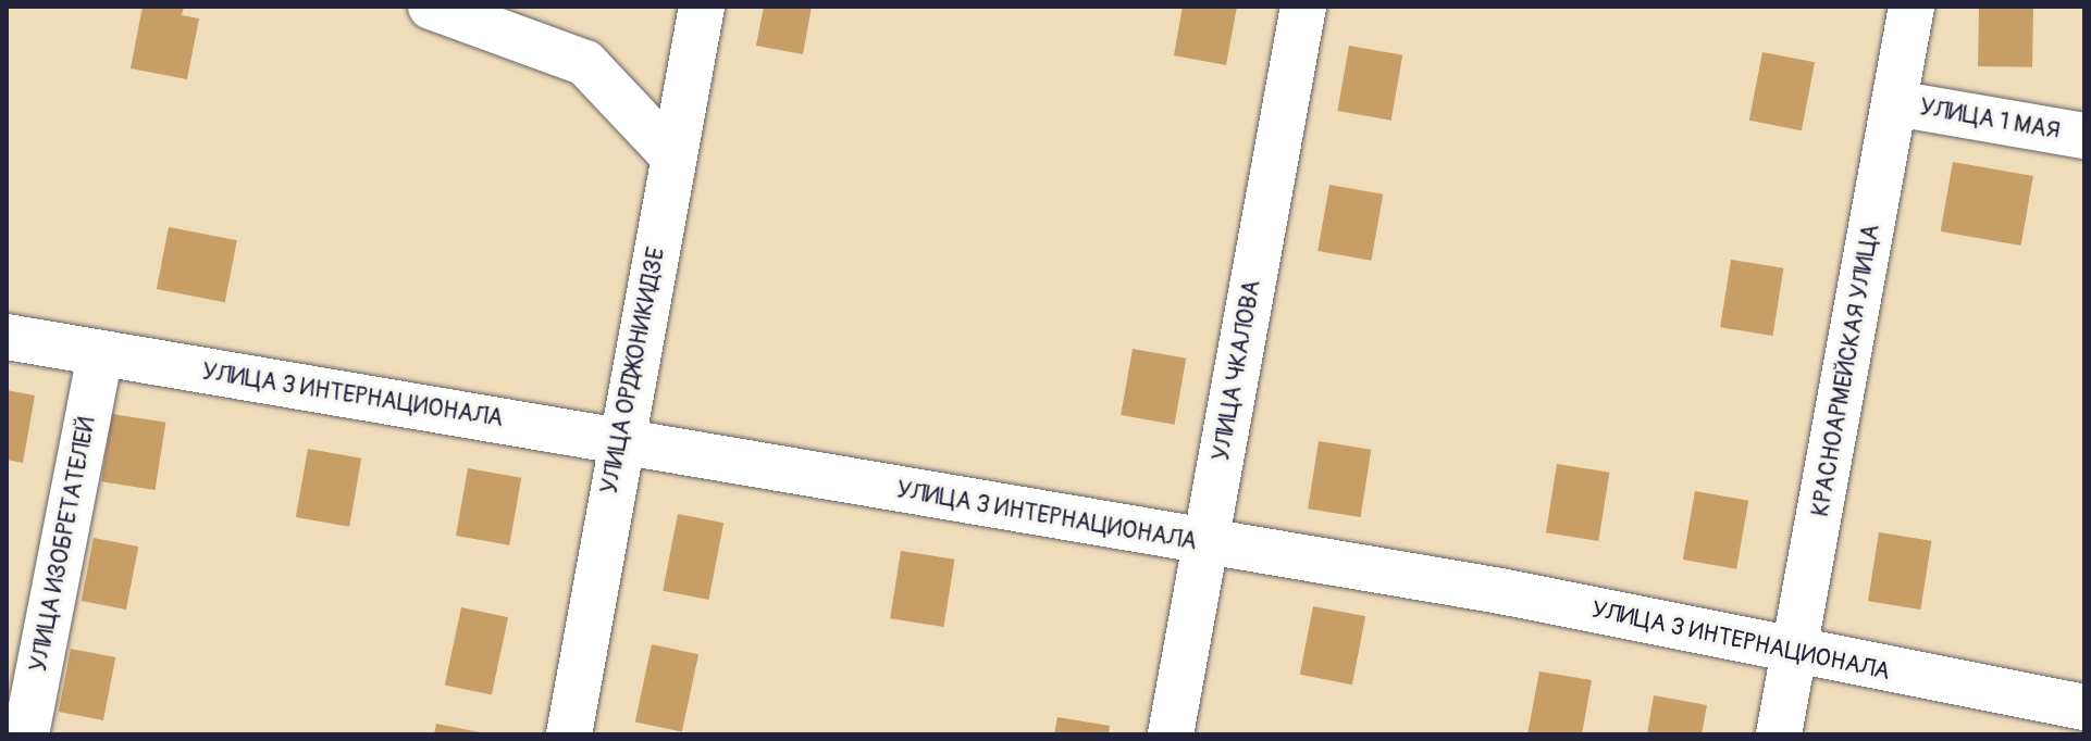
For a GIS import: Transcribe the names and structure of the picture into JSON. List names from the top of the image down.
{
  "streets": {
    "street": [
      "УЛИЦА 1 МАЯ",
      "УЛИЦА ОРДЖОНИКИДЗЕ",
      "УЛИЦА ЧКАЛОВА",
      "КРАСНОАРМЕЙСКАЯ УЛИЦА",
      "УЛИЦА 3 ИНТЕРНАЦИОНАЛА",
      "УЛИЦА ИЗОБРЕТАТЕЛЕЙ"
    ]
  },
  "crossings": [
    ["УЛИЦА 1 МАЯ", "КРАСНОАРМЕЙСКАЯ УЛИЦА"],
    ["УЛИЦА ОРДЖОНИКИДЗЕ", "УЛИЦА 3 ИНТЕРНАЦИОНАЛА"],
    ["УЛИЦА ЧКАЛОВА", "УЛИЦА 3 ИНТЕРНАЦИОНАЛА"],
    ["КРАСНОАРМЕЙСКАЯ УЛИЦА", "УЛИЦА 3 ИНТЕРНАЦИОНАЛА"],
    ["УЛИЦА 3 ИНТЕРНАЦИОНАЛА", "УЛИЦА ИЗОБРЕТАТЕЛЕЙ"]
  ]
}
